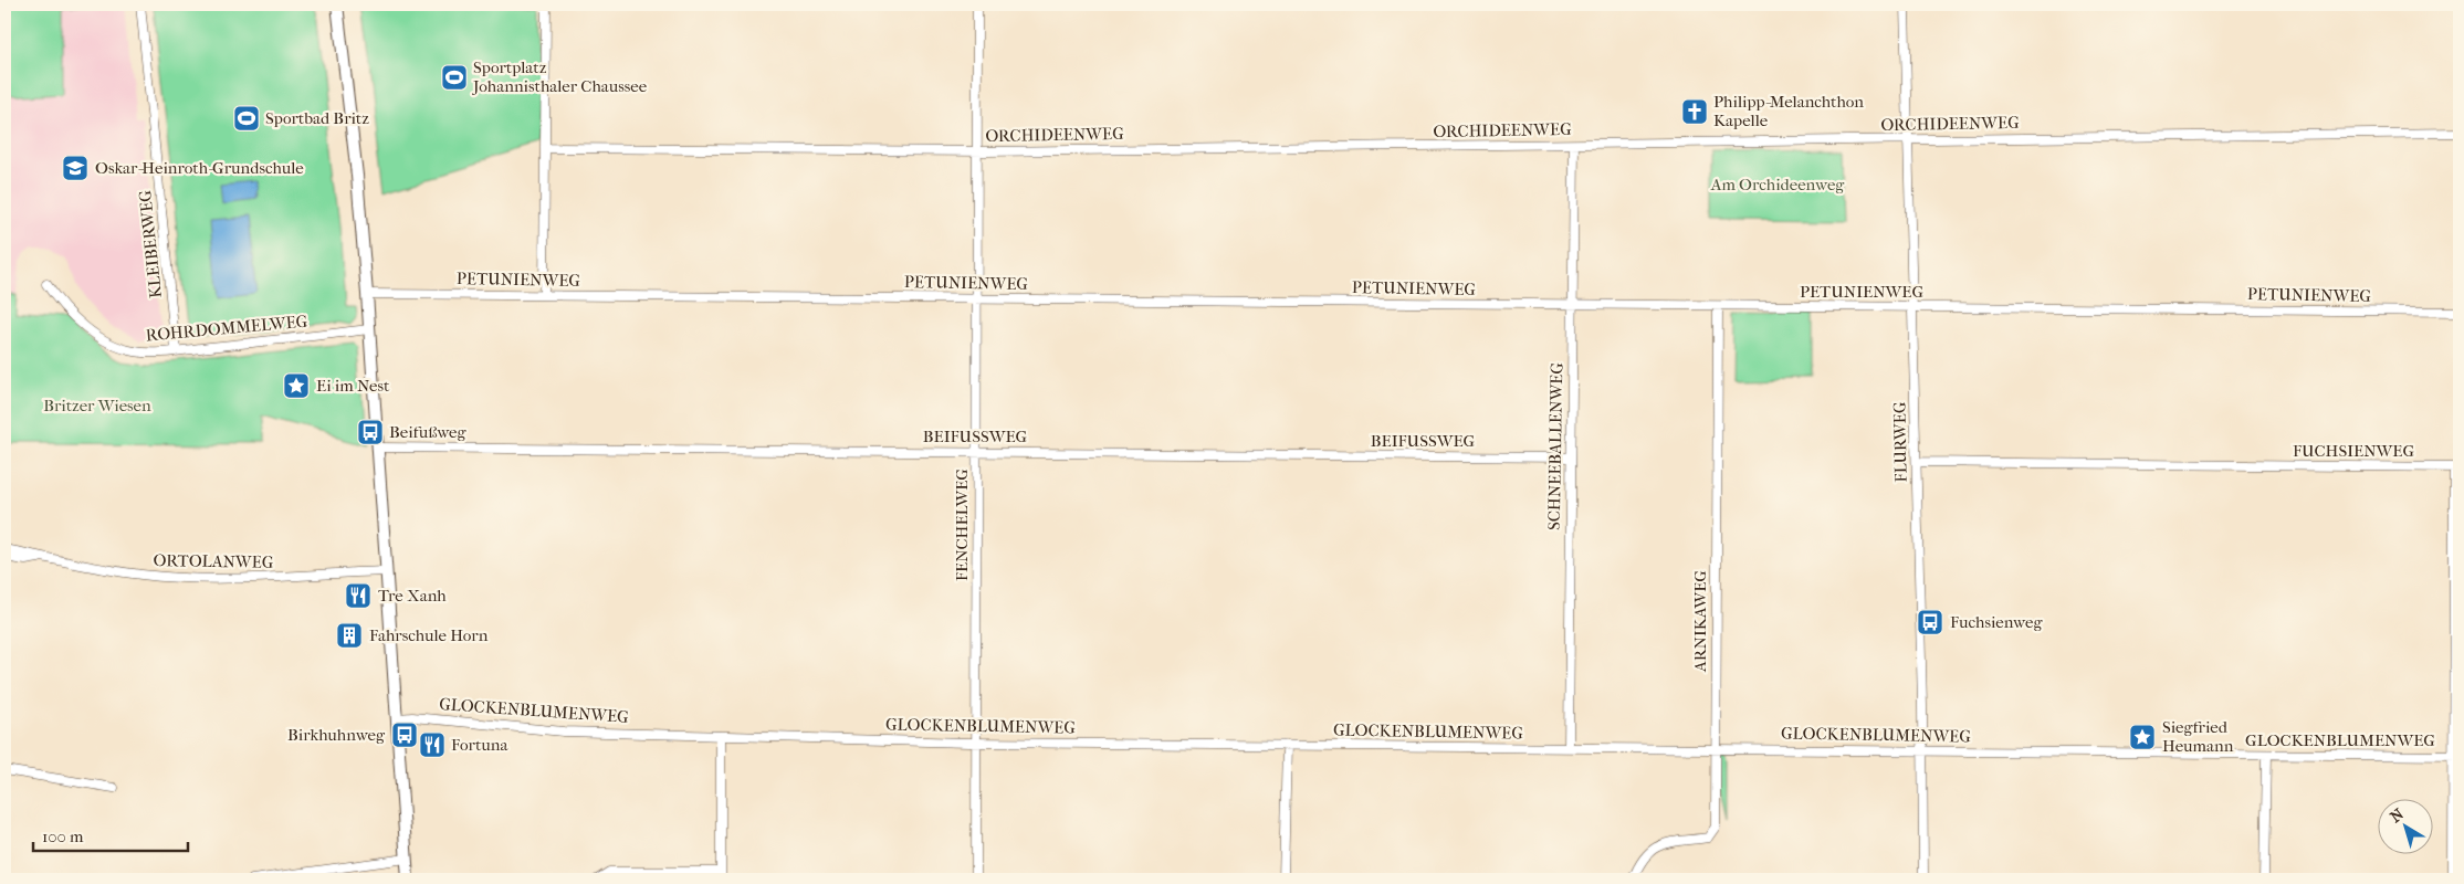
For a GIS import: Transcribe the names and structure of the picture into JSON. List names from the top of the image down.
{
  "streets": {
    "street": [
      "ORCHIDEENWEG",
      "KLEIBERWEG",
      "PETUNIENWEG",
      "ROHRDOMMELWEG",
      "BEIFUSSWEG",
      "FLURWEG",
      "SCHNEEBALLENWEG",
      "FUCHSIENWEG",
      "FENCHELWEG",
      "ORTOLANWEG",
      "ARNIKAWEG",
      "GLOCKENBLUMENWEG"
    ]
  },
  "crossings": [
    ["ORCHIDEENWEG", "FLURWEG"],
    ["ORCHIDEENWEG", "SCHNEEBALLENWEG"],
    ["ORCHIDEENWEG", "FENCHELWEG"],
    ["KLEIBERWEG", "ROHRDOMMELWEG"],
    ["PETUNIENWEG", "FLURWEG"],
    ["PETUNIENWEG", "SCHNEEBALLENWEG"],
    ["PETUNIENWEG", "FENCHELWEG"],
    ["PETUNIENWEG", "ARNIKAWEG"],
    ["BEIFUSSWEG", "SCHNEEBALLENWEG"],
    ["BEIFUSSWEG", "FENCHELWEG"],
    ["FLURWEG", "FUCHSIENWEG"],
    ["FLURWEG", "GLOCKENBLUMENWEG"],
    ["SCHNEEBALLENWEG", "GLOCKENBLUMENWEG"],
    ["FENCHELWEG", "GLOCKENBLUMENWEG"],
    ["ARNIKAWEG", "GLOCKENBLUMENWEG"]
  ],
  "parks": ["Am Orchideenweg", "Britzer Wiesen"],
  "places": {
    "sports": ["Sportplatz Johannisthaler Chaussee", "Sportbad Britz"],
    "church": ["Philipp-Melanchthon Kapelle"],
    "school or university": ["Oskar-Heinroth-Grundschule"],
    "place": ["Ei im Nest", "Siegfried Heumann"],
    "bus stop": ["Beifußweg", "Fuchsienweg", "Birkhuhnweg"],
    "restaurant": ["Tre Xanh", "Fortuna"],
    "building": ["Fahrschule Horn"]
  },
  "scale_bar": "100 m",
  "north": "top left"
}
